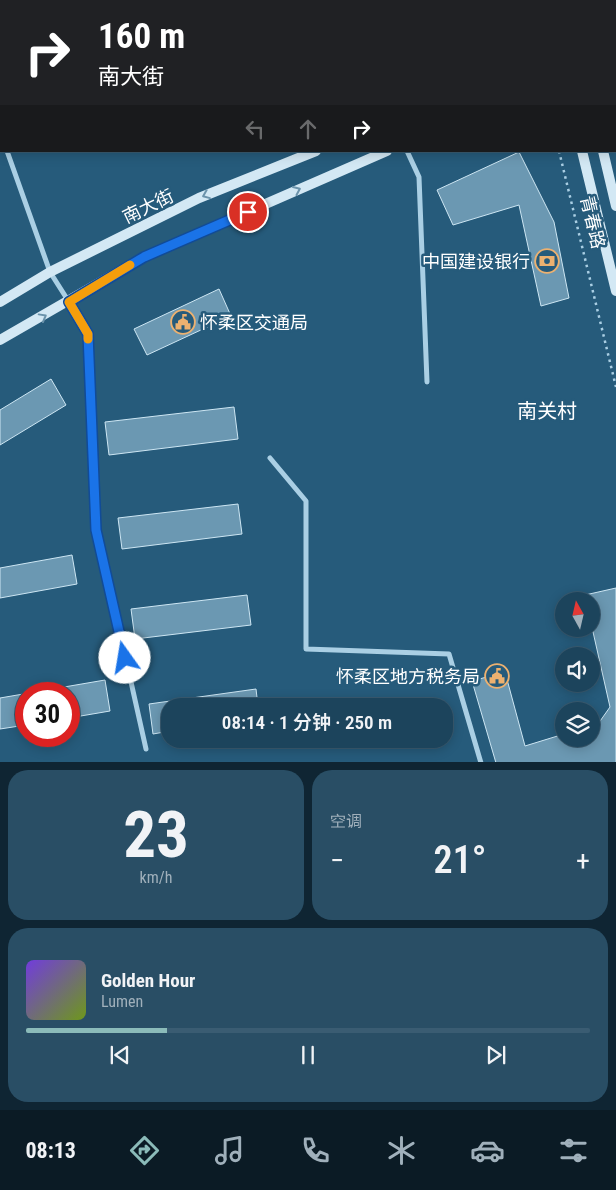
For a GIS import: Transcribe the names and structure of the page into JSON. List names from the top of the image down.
{
  "streets": {
    "main road": ["南大街", "青春路"]
  },
  "districts": ["南关村"],
  "places": {
    "bank": ["中国建设银行"],
    "public building": ["怀柔区交通局", "怀柔区地方税务局"]
  },
  "north": "top",
  "page": {
    "turn": ["160 m", "南大街"],
    "limit": "30",
    "trip": "08:14 · 1 分钟 · 250 m",
    "tile": [
      ["23", "km/h"],
      "空调"
    ],
    "heat": ["−", "21°", "+"],
    "song": ["Golden Hour", "Lumen"],
    "tabs": "08:13"
  }
}
